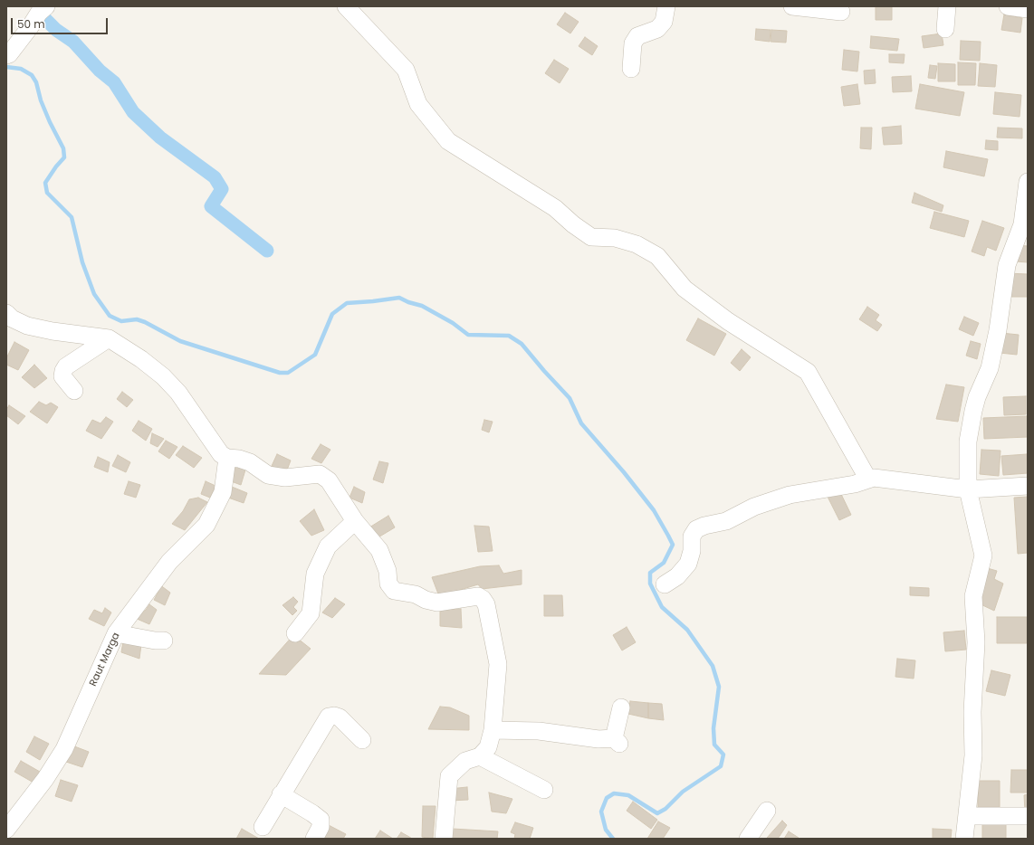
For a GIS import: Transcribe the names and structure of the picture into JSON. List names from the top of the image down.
{
  "streets": {
    "street": ["Raut Marga"]
  },
  "scale_bar": "50 m"
}
